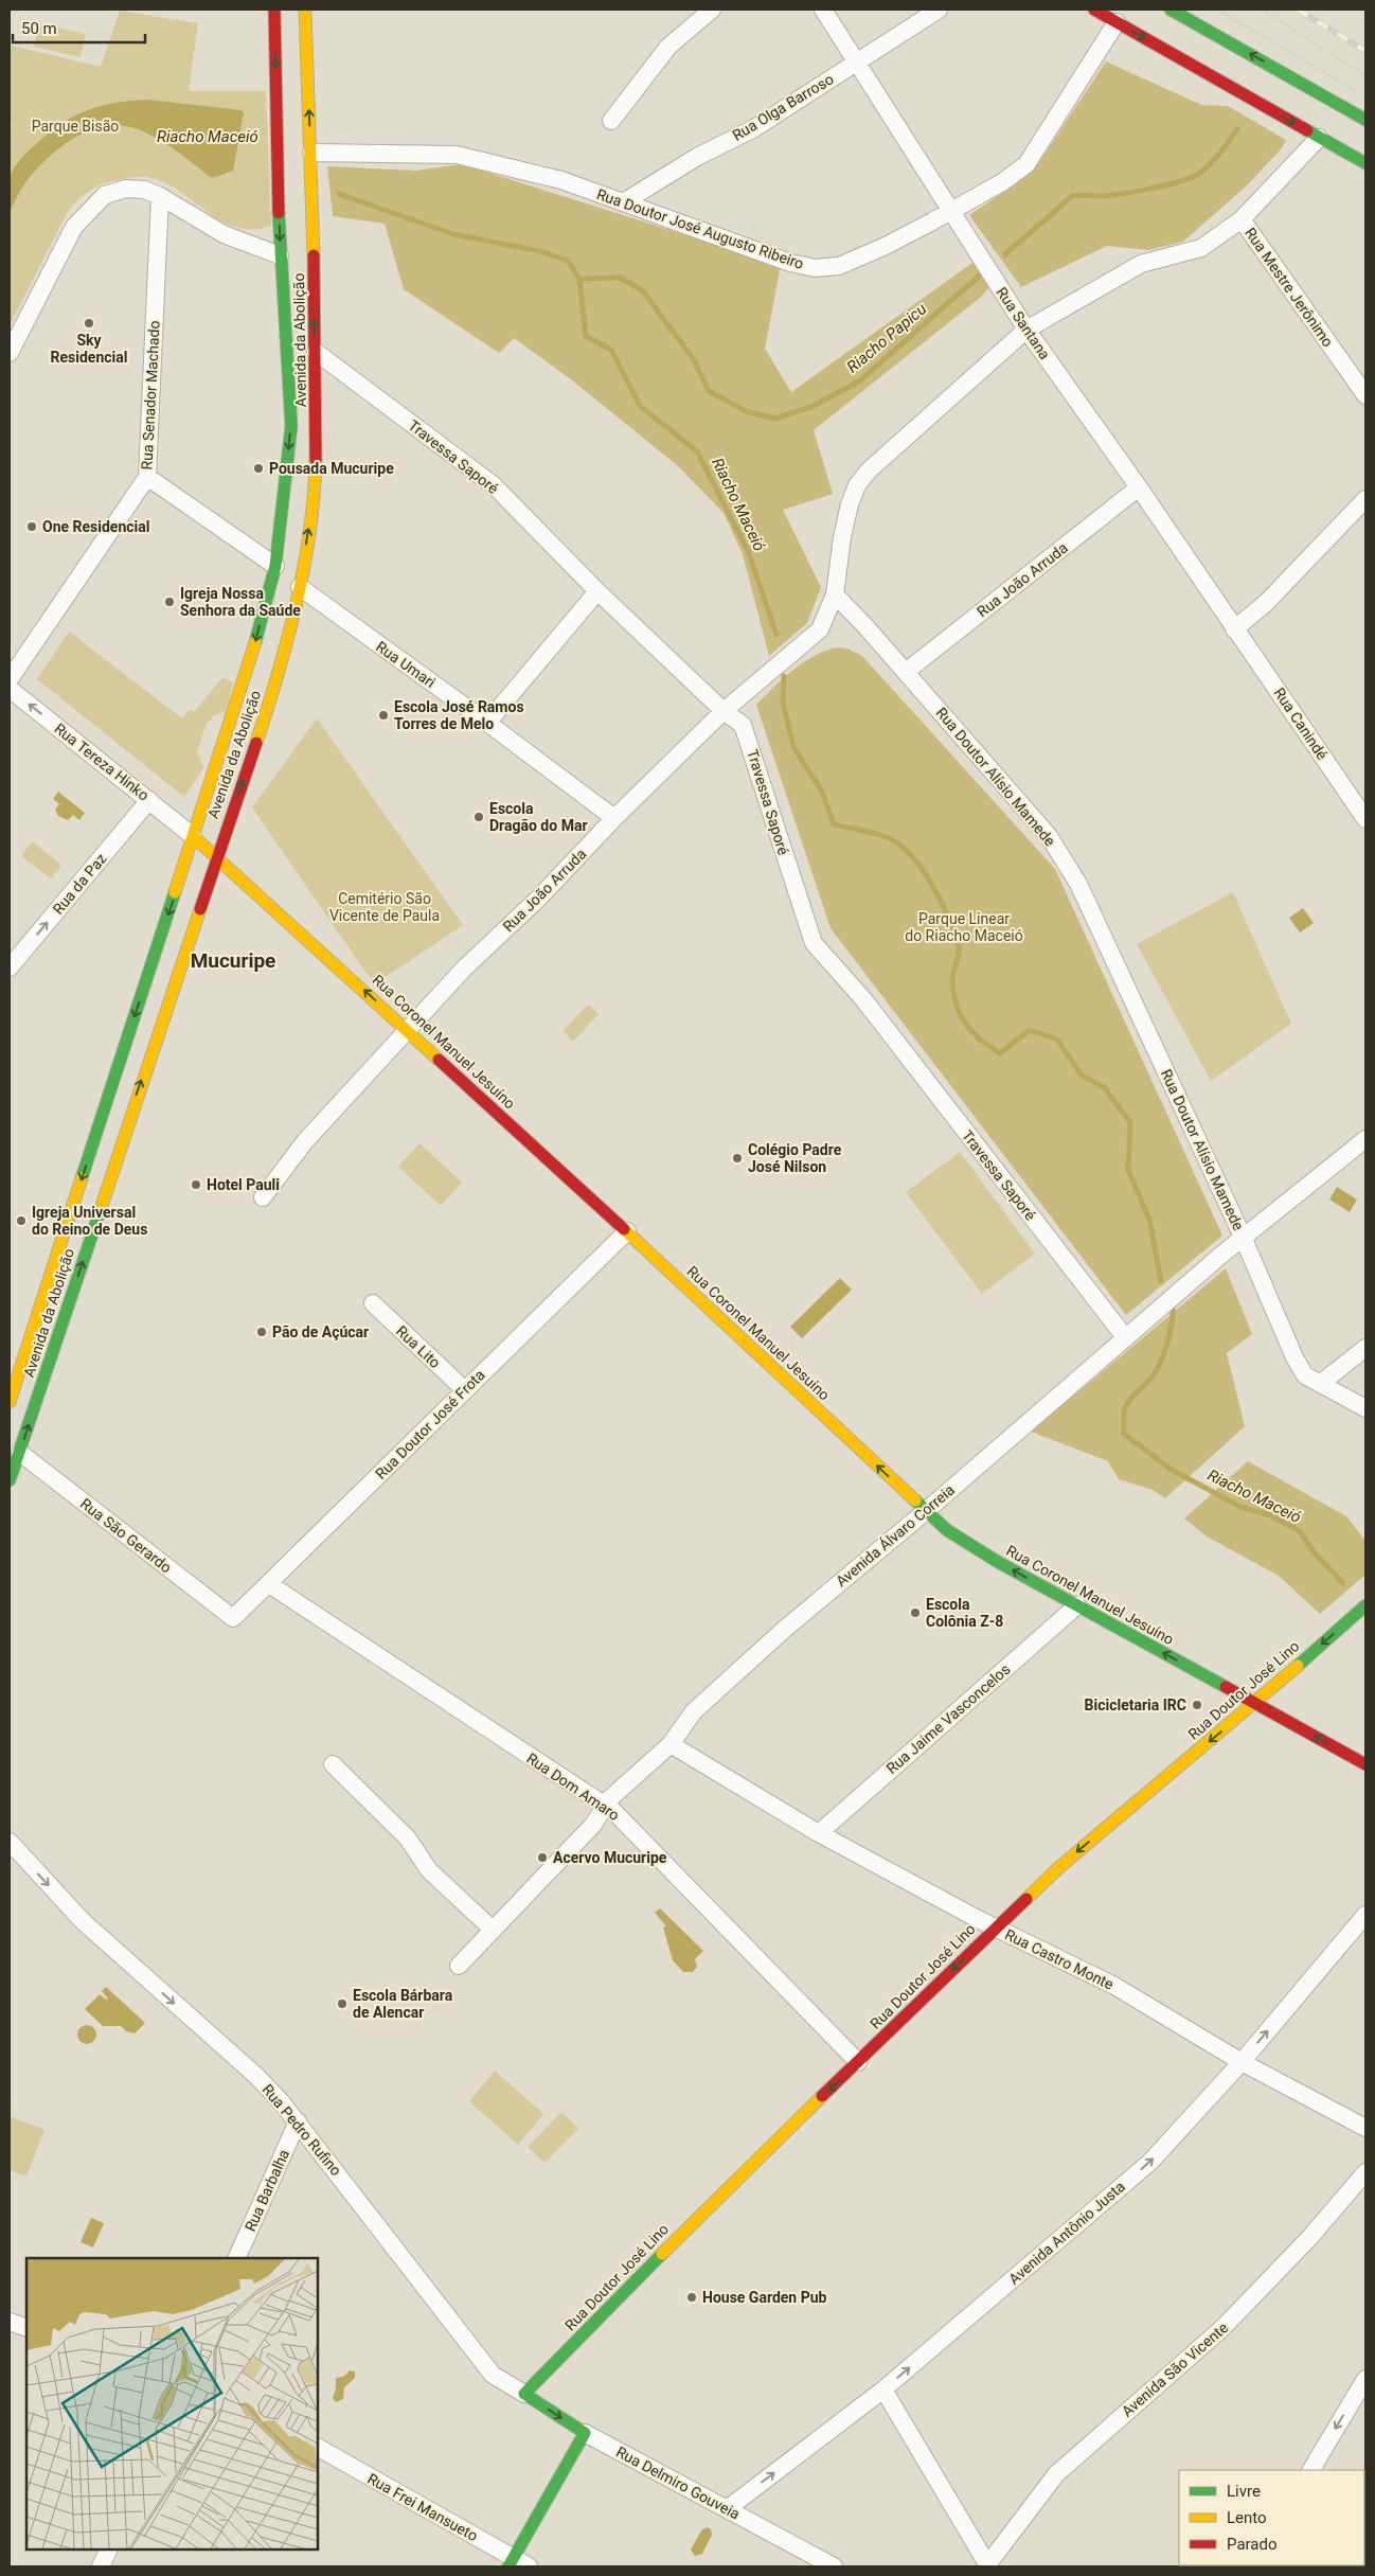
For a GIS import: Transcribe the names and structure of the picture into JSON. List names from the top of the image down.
{
  "streets": {
    "main road": [
      "Avenida da Abolição",
      "Rua Coronel Manuel Jesuíno",
      "Rua Doutor José Lino",
      "Rua Delmiro Gouveia"
    ],
    "street": [
      "Rua Olga Barroso",
      "Rua Doutor José Augusto Ribeiro",
      "Rua Mestre Jerônimo",
      "Rua Santana",
      "Rua Senador Machado",
      "Travessa Saporé",
      "Rua João Arruda",
      "Rua Umari",
      "Rua Canindé",
      "Rua Tereza Hinko",
      "Rua Doutor Alísio Mamede",
      "Rua da Paz",
      "Rua Lito",
      "Rua Doutor José Frota",
      "Rua São Gerardo",
      "Avenida Álvaro Correia",
      "Rua Jaime Vasconcelos",
      "Rua Dom Amaro",
      "Rua Castro Monte",
      "Rua Pedro Rufino",
      "Rua Barbalha",
      "Avenida Antônio Justa",
      "Avenida São Vicente",
      "Rua Frei Mansueto"
    ]
  },
  "crossings": [
    ["Rua Olga Barroso", "Rua Doutor José Augusto Ribeiro"],
    ["Rua Olga Barroso", "Rua Santana"],
    ["Rua Doutor José Augusto Ribeiro", "Rua Santana"],
    ["Rua Doutor José Augusto Ribeiro", "Avenida da Abolição"],
    ["Rua Santana", "Rua João Arruda"],
    ["Rua Santana", "Rua Canindé"],
    ["Avenida da Abolição", "Travessa Saporé"],
    ["Avenida da Abolição", "Rua Umari"],
    ["Avenida da Abolição", "Rua Tereza Hinko"],
    ["Avenida da Abolição", "Rua Coronel Manuel Jesuíno"],
    ["Avenida da Abolição", "Rua São Gerardo"],
    ["Travessa Saporé", "Rua João Arruda"],
    ["Travessa Saporé", "Avenida Álvaro Correia"],
    ["Rua João Arruda", "Rua Umari"],
    ["Rua João Arruda", "Rua Doutor Alísio Mamede"],
    ["Rua João Arruda", "Rua Coronel Manuel Jesuíno"],
    ["Rua Tereza Hinko", "Rua da Paz"],
    ["Rua Tereza Hinko", "Rua Coronel Manuel Jesuíno"],
    ["Rua Doutor Alísio Mamede", "Avenida Álvaro Correia"],
    ["Rua Coronel Manuel Jesuíno", "Rua Doutor José Frota"],
    ["Rua Coronel Manuel Jesuíno", "Avenida Álvaro Correia"],
    ["Rua Coronel Manuel Jesuíno", "Rua Doutor José Lino"],
    ["Rua Coronel Manuel Jesuíno", "Rua Jaime Vasconcelos"],
    ["Rua Lito", "Rua Doutor José Frota"],
    ["Rua Doutor José Frota", "Rua São Gerardo"],
    ["Rua Doutor José Frota", "Rua Dom Amaro"],
    ["Avenida Álvaro Correia", "Rua Dom Amaro"],
    ["Avenida Álvaro Correia", "Rua Castro Monte"],
    ["Rua Doutor José Lino", "Rua Dom Amaro"],
    ["Rua Doutor José Lino", "Rua Castro Monte"],
    ["Rua Doutor José Lino", "Rua Pedro Rufino"],
    ["Rua Doutor José Lino", "Rua Delmiro Gouveia"],
    ["Rua Jaime Vasconcelos", "Rua Castro Monte"],
    ["Rua Castro Monte", "Avenida Antônio Justa"],
    ["Rua Pedro Rufino", "Rua Barbalha"],
    ["Rua Pedro Rufino", "Rua Delmiro Gouveia"],
    ["Avenida Antônio Justa", "Rua Delmiro Gouveia"]
  ],
  "one_way": [
    "Rua Tereza Hinko",
    "Rua da Paz",
    "Rua Coronel Manuel Jesuíno",
    "Rua Doutor José Lino",
    "Rua Pedro Rufino",
    "Avenida Antônio Justa"
  ],
  "districts": ["Mucuripe"],
  "water": ["Riacho Maceió", "Riacho Papicu"],
  "parks": ["Parque Bisão", "Cemitério São Vicente de Paula", "Parque Linear do Riacho Maceió"],
  "places": [
    "Sky Residencial",
    "Pousada Mucuripe",
    "One Residencial",
    "Igreja Nossa Senhora da Saúde",
    "Escola José Ramos Torres de Melo",
    "Escola Dragão do Mar",
    "Colégio Padre José Nilson",
    "Hotel Pauli",
    "Igreja Universal do Reino de Deus",
    "Pão de Açúcar",
    "Escola Colônia Z-8",
    "Bicicletaria IRC",
    "Acervo Mucuripe",
    "Escola Bárbara de Alencar",
    "House Garden Pub"
  ],
  "legend": ["Livre", "Lento", "Parado"],
  "scale_bar": "50 m"
}
